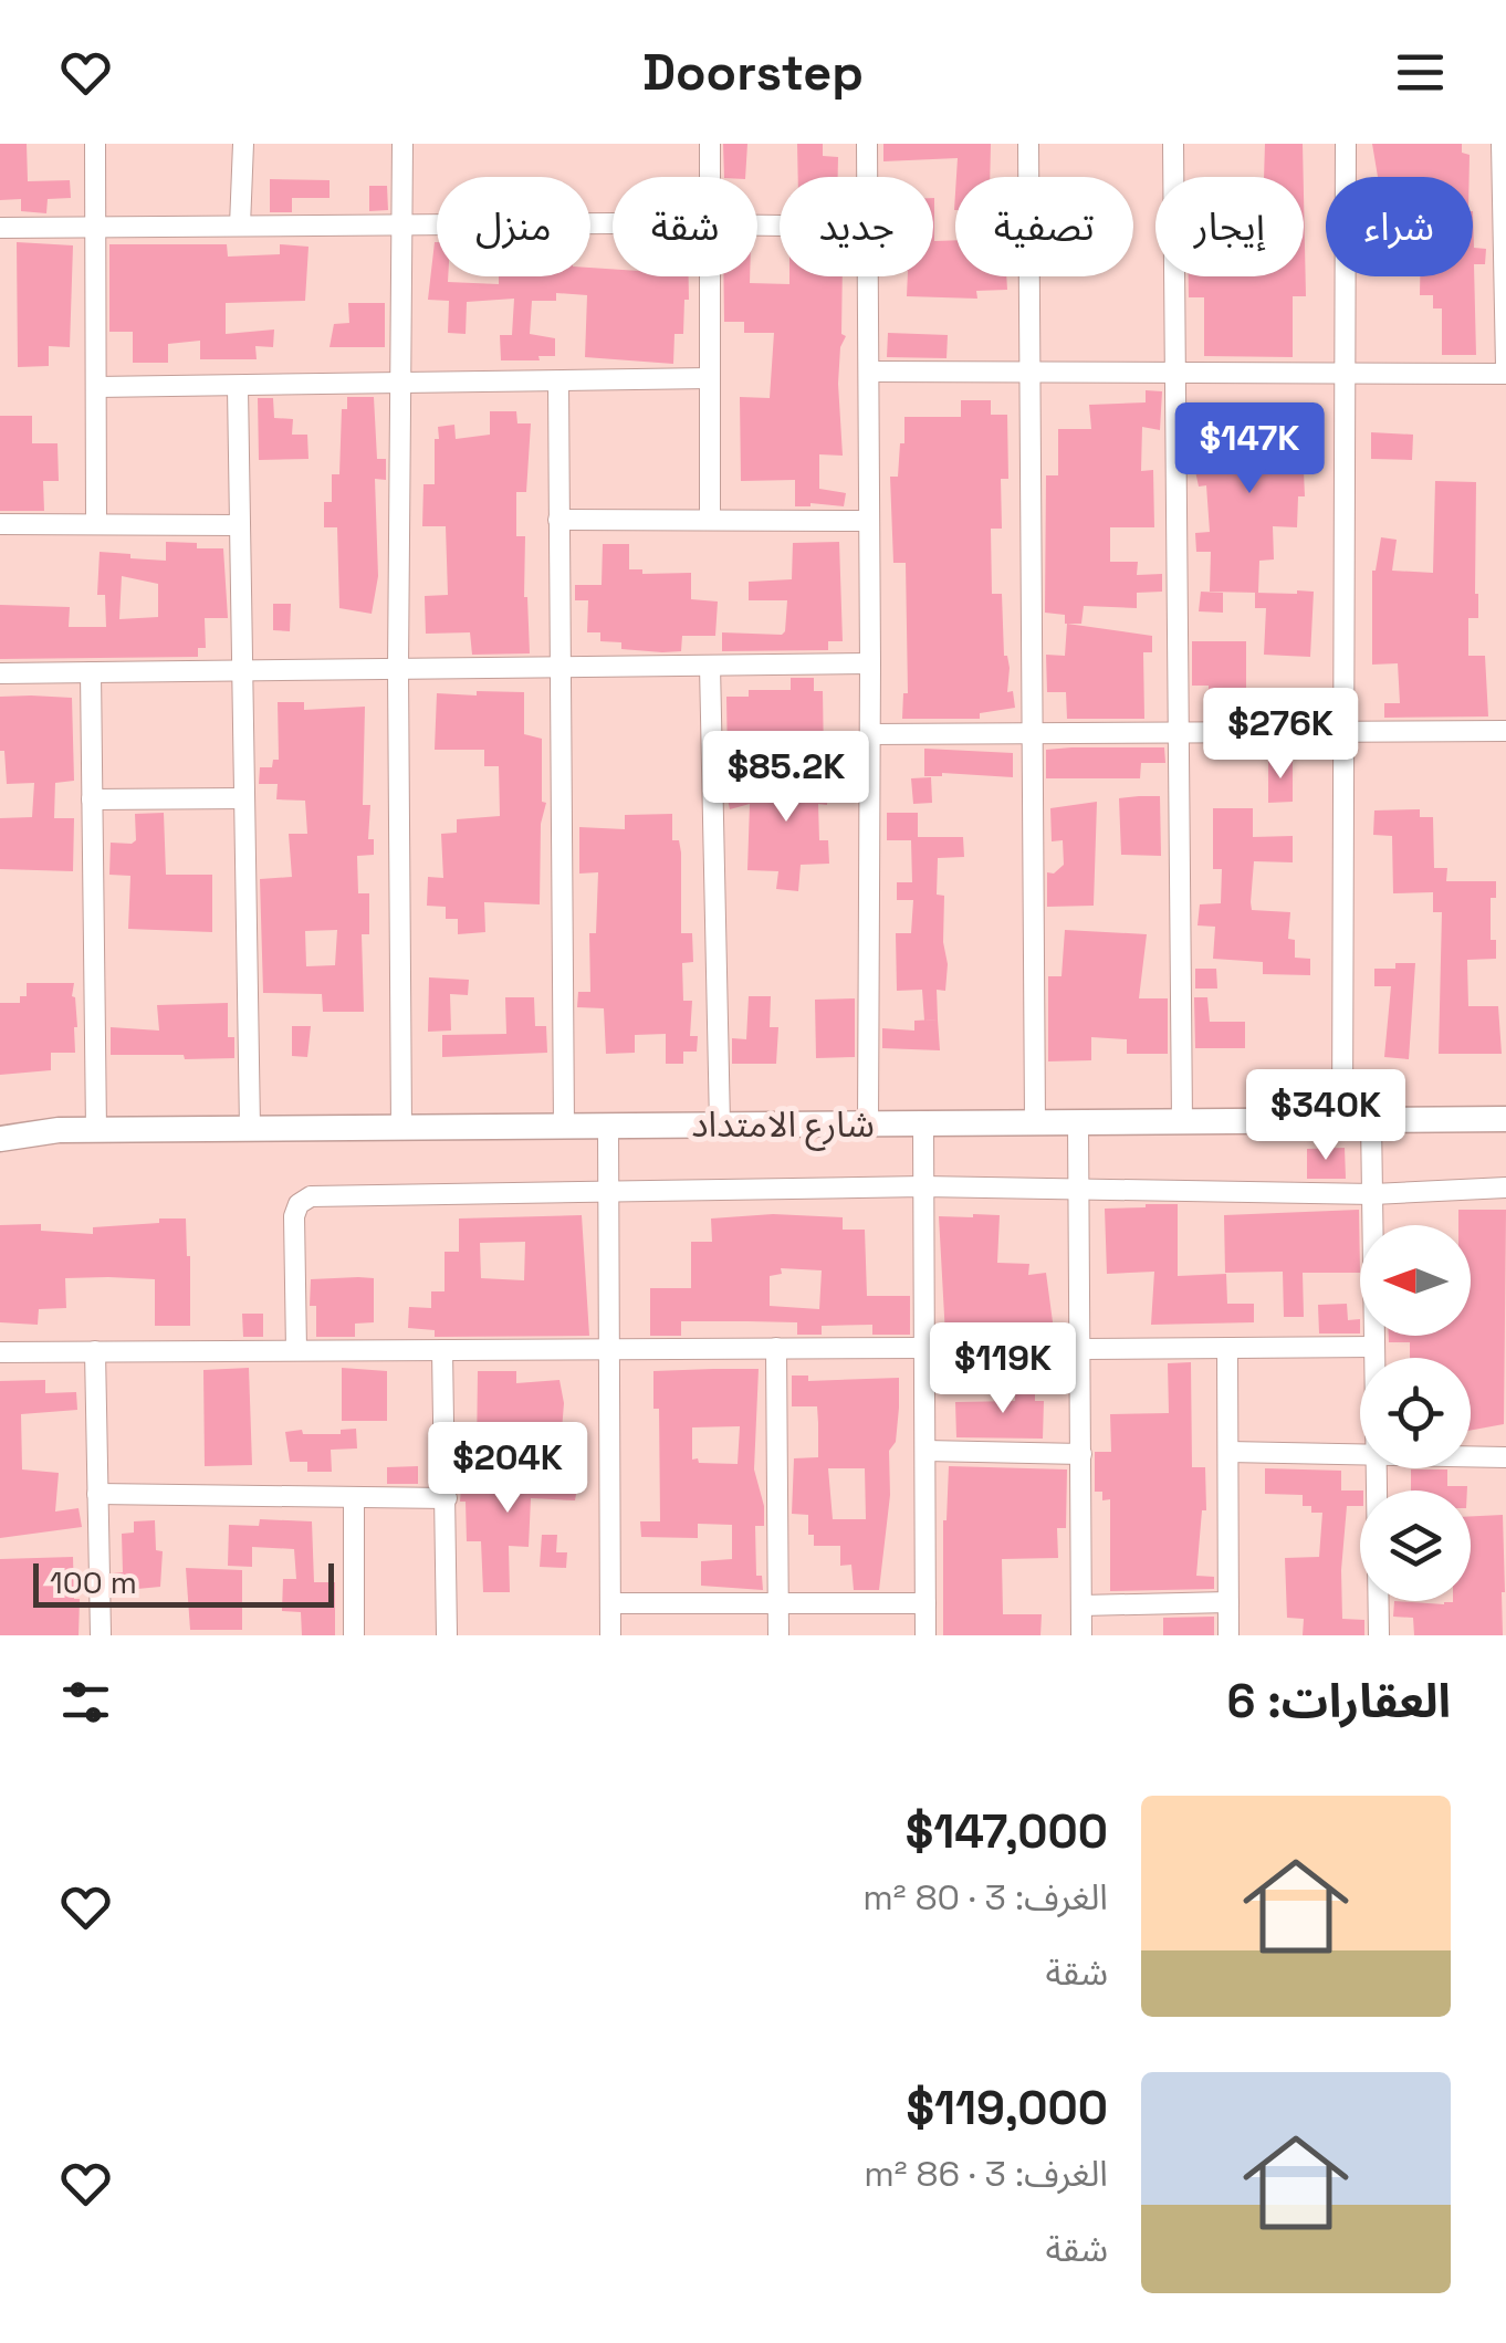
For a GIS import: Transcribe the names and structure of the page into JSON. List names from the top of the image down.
{
  "streets": {
    "street": ["شارع الامتداد"]
  },
  "scale_bar": "100 m",
  "north": "left",
  "page": {
    "header": "Doorstep",
    "chip": [
      "شراء",
      "إيجار",
      "تصفية",
      "جديد",
      "شقة",
      "منزل"
    ],
    "price": [
      "$147K",
      "$276K",
      "$85.2K",
      "$340K",
      "$119K",
      "$204K"
    ],
    "scale": "100 m",
    "heading": "العقارات: 6",
    "list": [
      {
        "name": "$147,000",
        "note": "الغرف: 3 · 80 m² · شقة"
      },
      {
        "name": "$119,000",
        "note": "الغرف: 3 · 86 m² · شقة"
      }
    ]
  }
}
